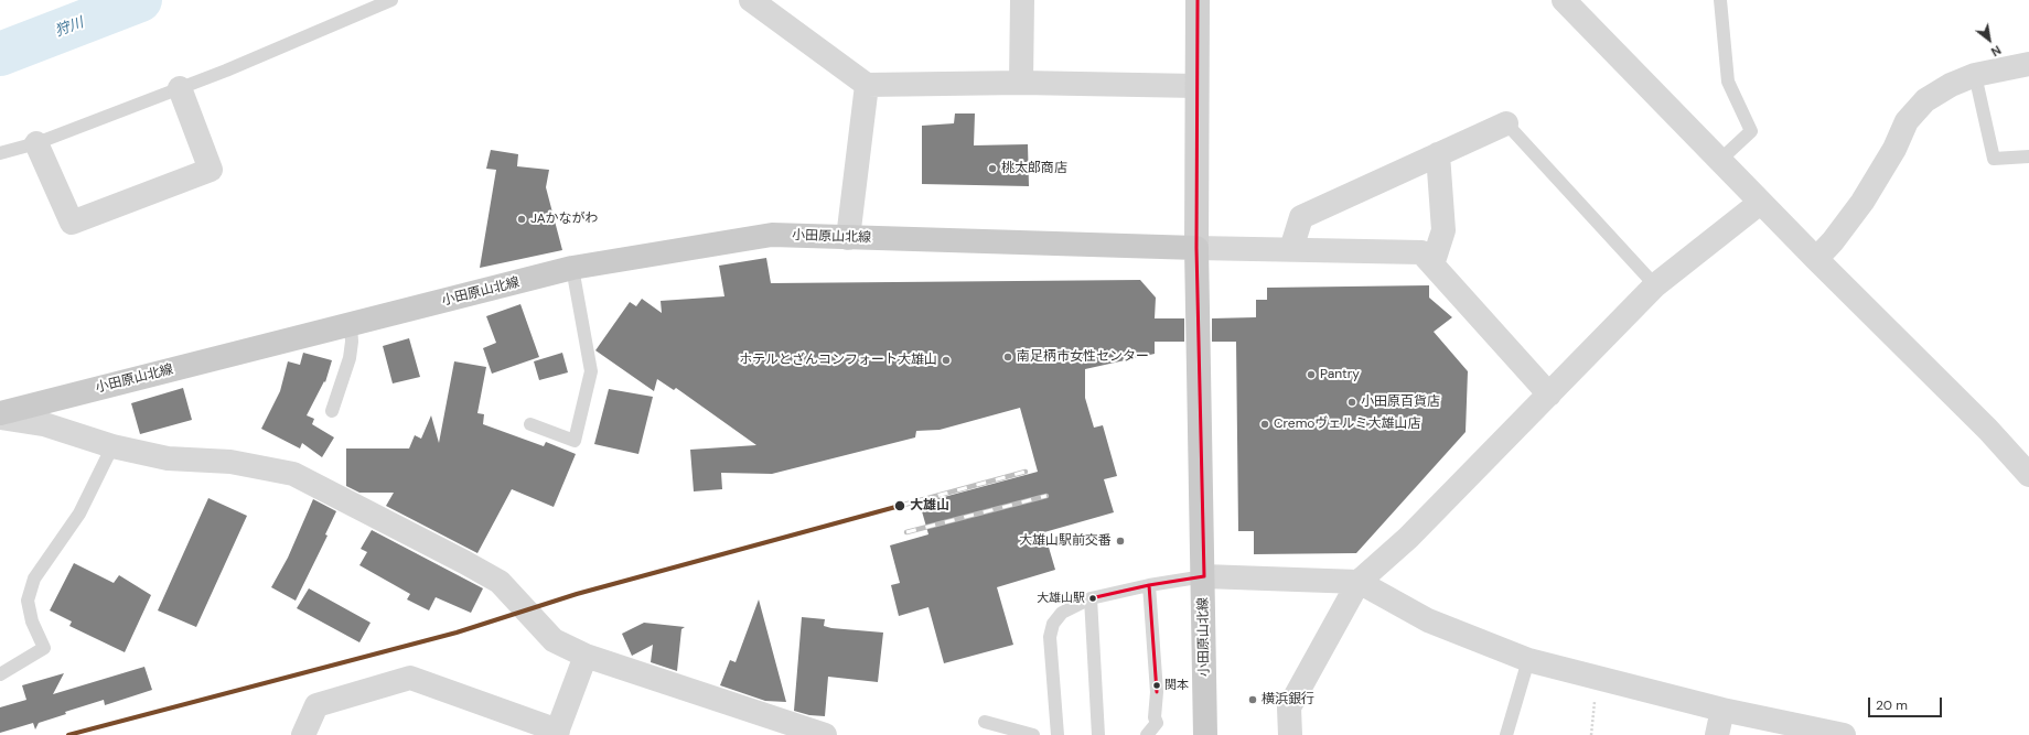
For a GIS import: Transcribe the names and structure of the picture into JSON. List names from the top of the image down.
{
  "streets": {
    "main road": ["小田原山北線"]
  },
  "water": ["狩川"],
  "places": [
    "桃太郎商店",
    "JAかながわ",
    "南足柄市女性センター",
    "ホテルとざんコンフォート大雄山",
    "Pantry",
    "小田原百貨店",
    "Cremoヴェルミ大雄山店",
    "大雄山",
    "大雄山駅前交番",
    "大雄山駅",
    "関本",
    "横浜銀行"
  ],
  "scale_bar": "20 m",
  "north": "bottom right"
}
